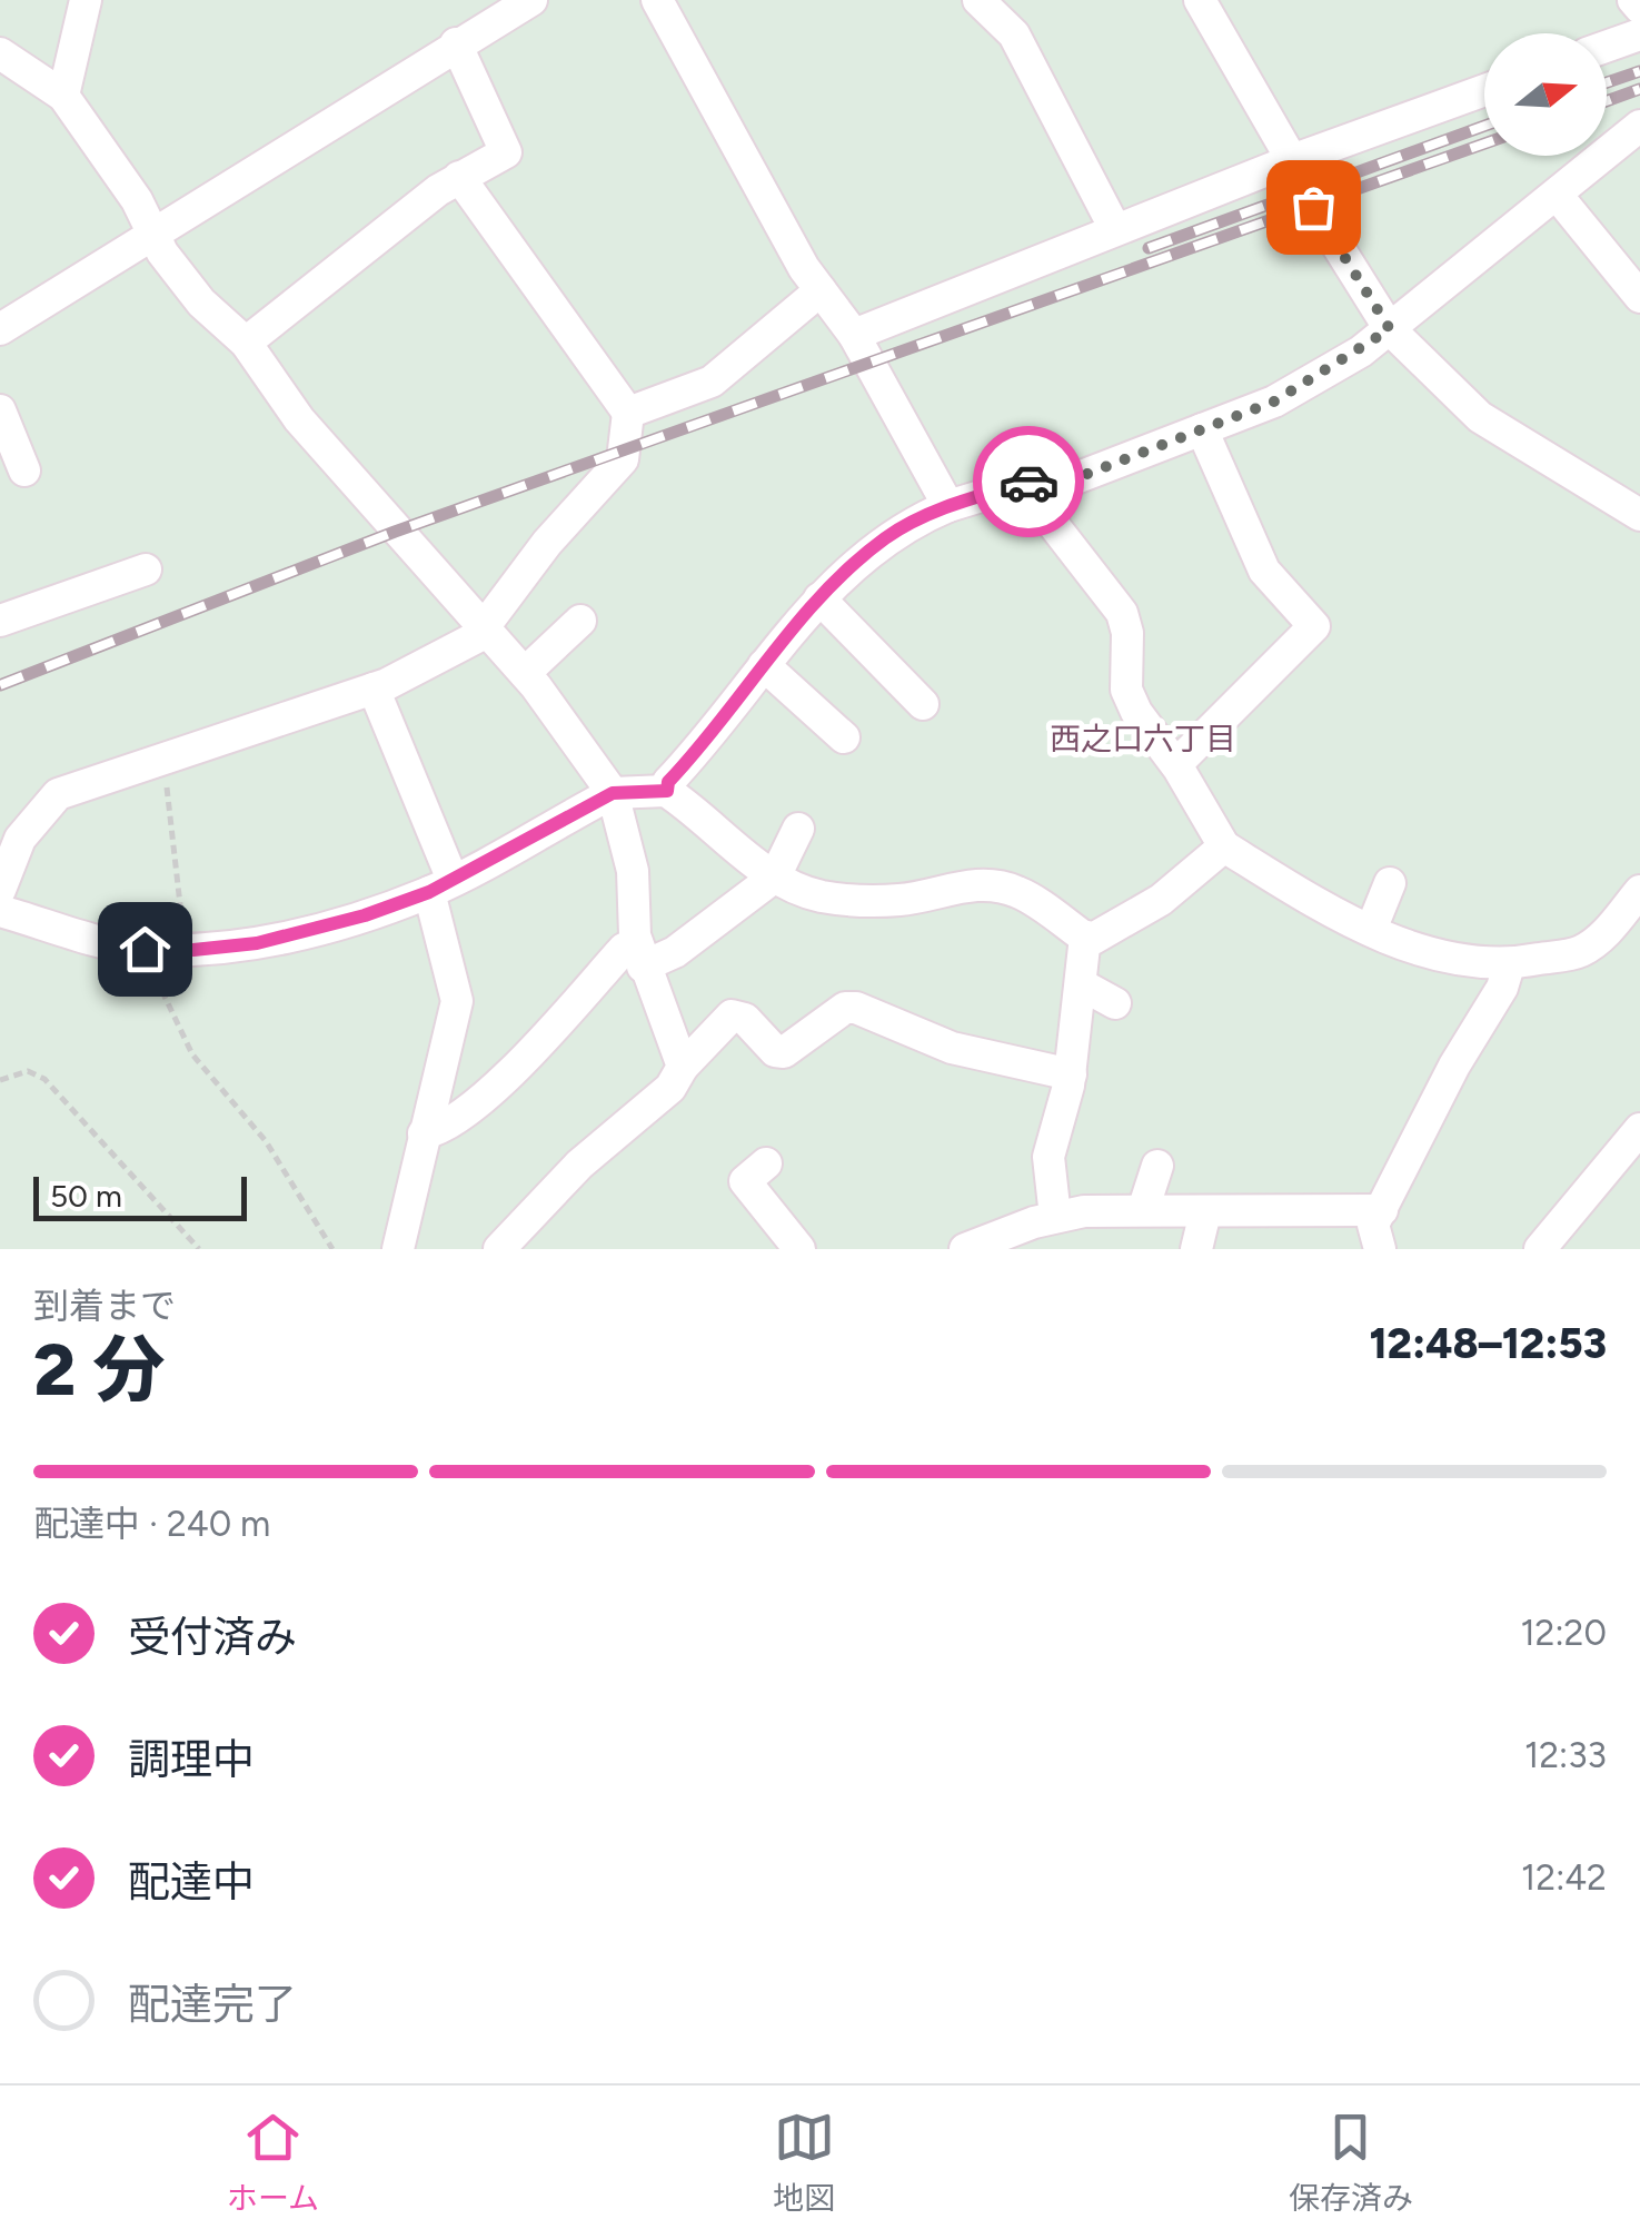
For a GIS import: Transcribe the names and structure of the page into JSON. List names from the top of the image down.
{
  "districts": ["西之口六丁目"],
  "scale_bar": "50 m",
  "north": "right",
  "page": {
    "scale": "50 m",
    "heading": ["2 分", "到着まで", "12:48–12:53"],
    "bar": "配達中 · 240 m",
    "list": [
      ["受付済み", "12:20"],
      ["調理中", "12:33"],
      ["配達中", "12:42"],
      "配達完了"
    ],
    "tabs": ["ホーム", "地図", "保存済み"]
  }
}
